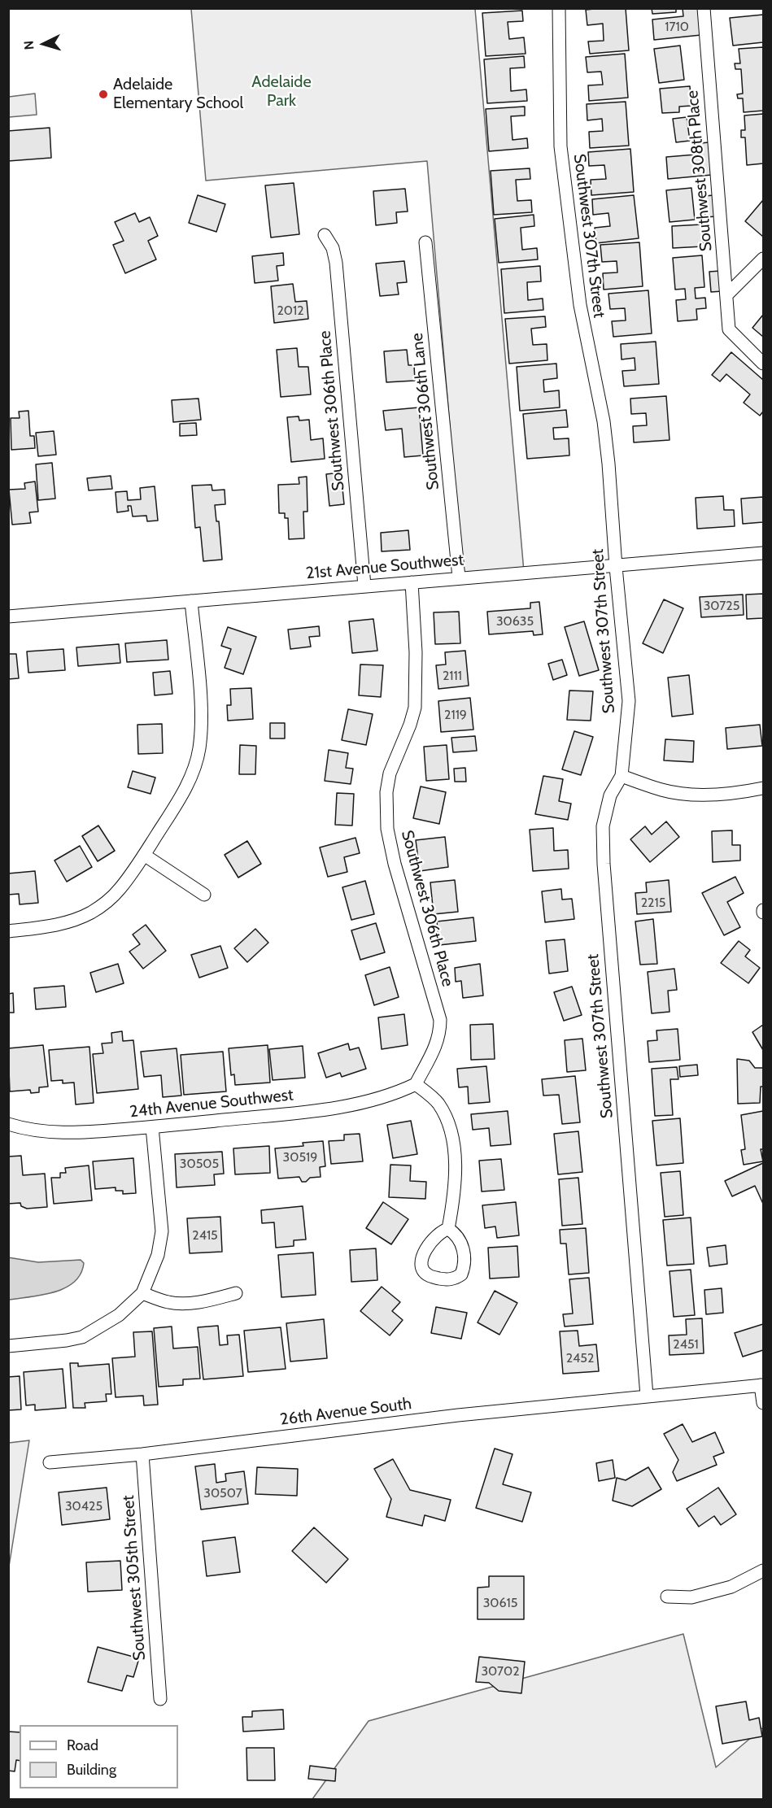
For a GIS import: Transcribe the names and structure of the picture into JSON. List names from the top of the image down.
{
  "streets": {
    "street": [
      "Southwest 308th Place",
      "Southwest 307th Street",
      "Southwest 306th Place",
      "Southwest 306th Lane",
      "21st Avenue Southwest",
      "24th Avenue Southwest",
      "26th Avenue South",
      "Southwest 305th Street"
    ]
  },
  "crossings": [
    ["Southwest 307th Street", "21st Avenue Southwest"],
    ["Southwest 307th Street", "26th Avenue South"],
    ["Southwest 306th Place", "21st Avenue Southwest"],
    ["Southwest 306th Place", "24th Avenue Southwest"],
    ["Southwest 306th Lane", "21st Avenue Southwest"],
    ["26th Avenue South", "Southwest 305th Street"]
  ],
  "parks": ["Adelaide Park"],
  "places": ["Adelaide Elementary School"],
  "house_numbers": [
    "1710",
    "2012",
    "30725",
    "30635",
    "2111",
    "2119",
    "2215",
    "30519",
    "30505",
    "2415",
    "2451",
    "2452",
    "30507",
    "30425",
    "30615",
    "30702"
  ],
  "legend": ["Road", "Building"],
  "north": "left"
}
